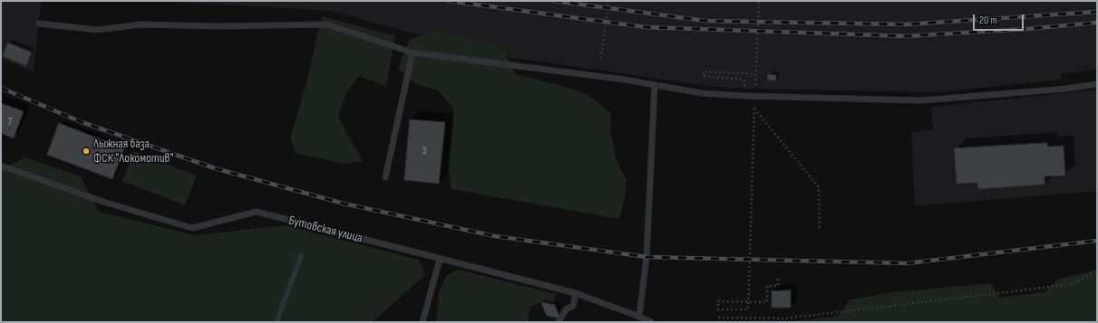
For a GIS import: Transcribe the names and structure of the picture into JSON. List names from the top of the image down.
{
  "streets": {
    "lane": ["Бутовская улица"]
  },
  "places": ["Лыжная база ФСК \"Локомотив\""],
  "house_numbers": ["7", "3"],
  "scale_bar": "20 m"
}
